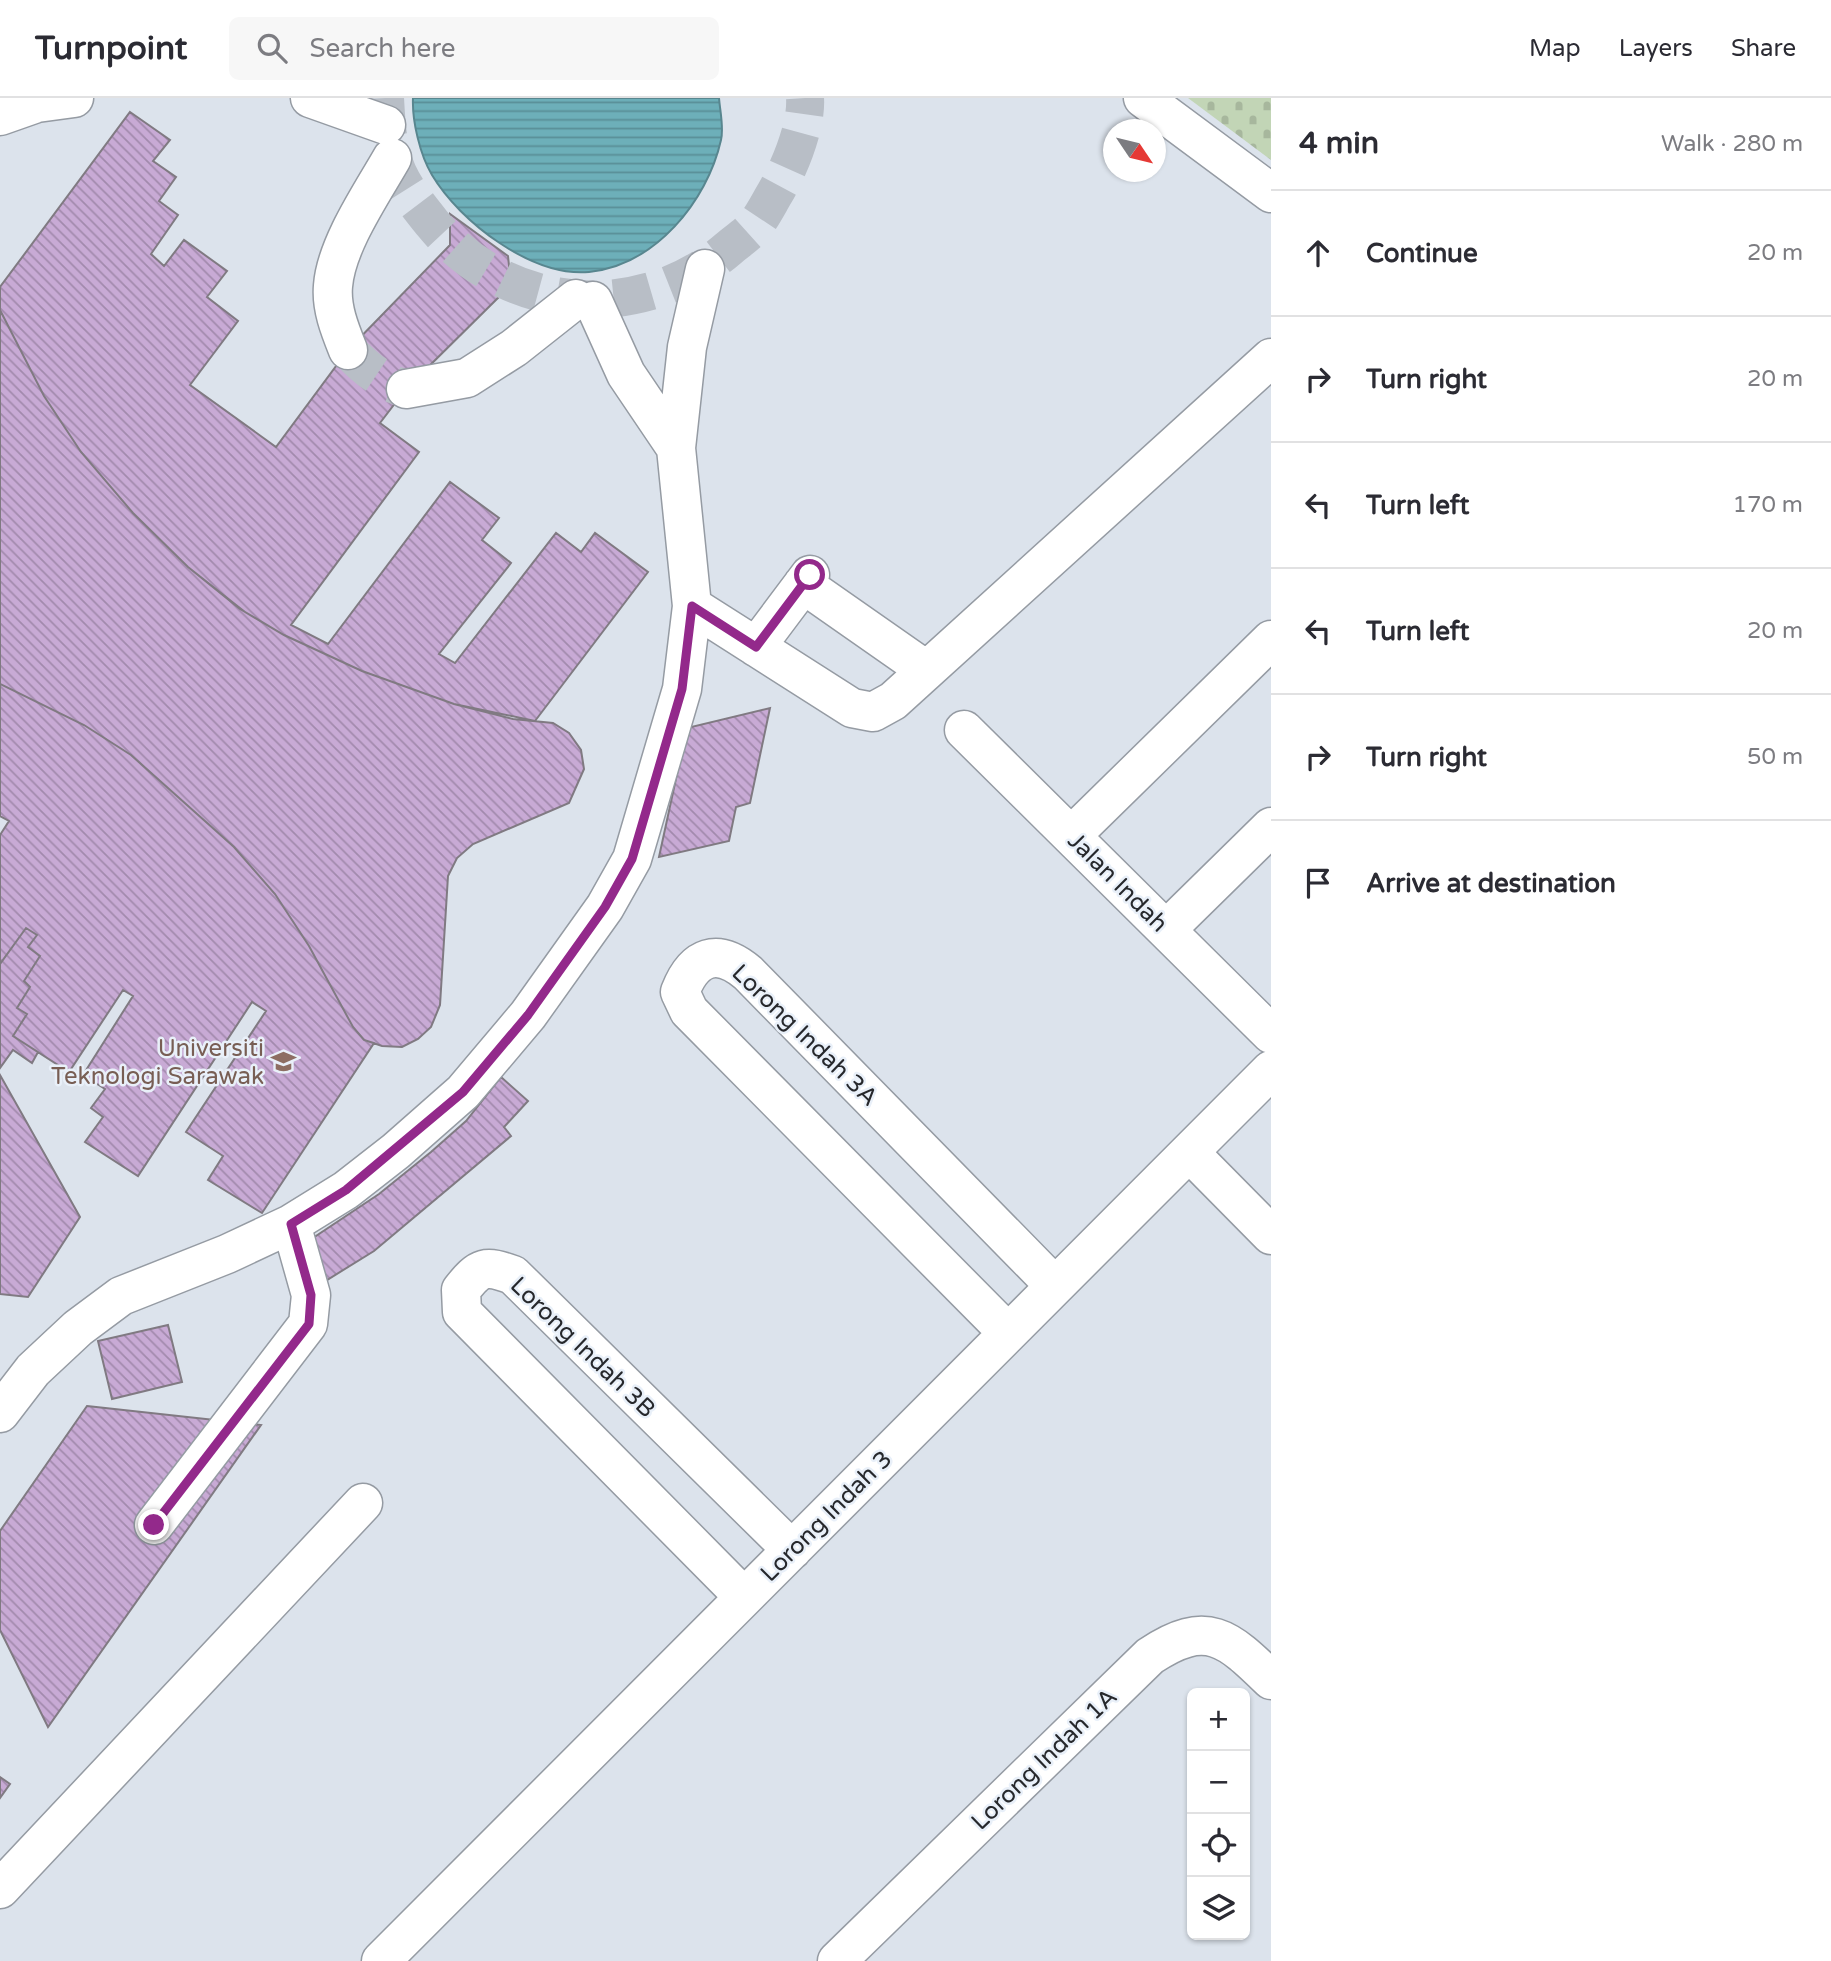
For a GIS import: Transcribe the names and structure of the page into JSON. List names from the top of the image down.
{
  "streets": {
    "street": [
      "Jalan Indah",
      "Lorong Indah 3A",
      "Lorong Indah 3B",
      "Lorong Indah 3",
      "Lorong Indah 1A"
    ]
  },
  "crossings": [
    ["Lorong Indah 3A", "Lorong Indah 3"],
    ["Lorong Indah 3B", "Lorong Indah 3"]
  ],
  "places": {
    "school or university": ["Universiti Teknologi Sarawak"]
  },
  "north": "bottom right",
  "page": {
    "header": "Turnpoint",
    "search": "Search here",
    "nav": ["Map", "Layers", "Share"],
    "heading": ["4 min", "Walk · 280 m"],
    "list": [
      ["Continue", "20 m"],
      ["Turn right", "20 m"],
      ["Turn left", "170 m"],
      ["Turn left", "20 m"],
      ["Turn right", "50 m"],
      "Arrive at destination"
    ],
    "map_buttons": ["+", "−"]
  }
}
